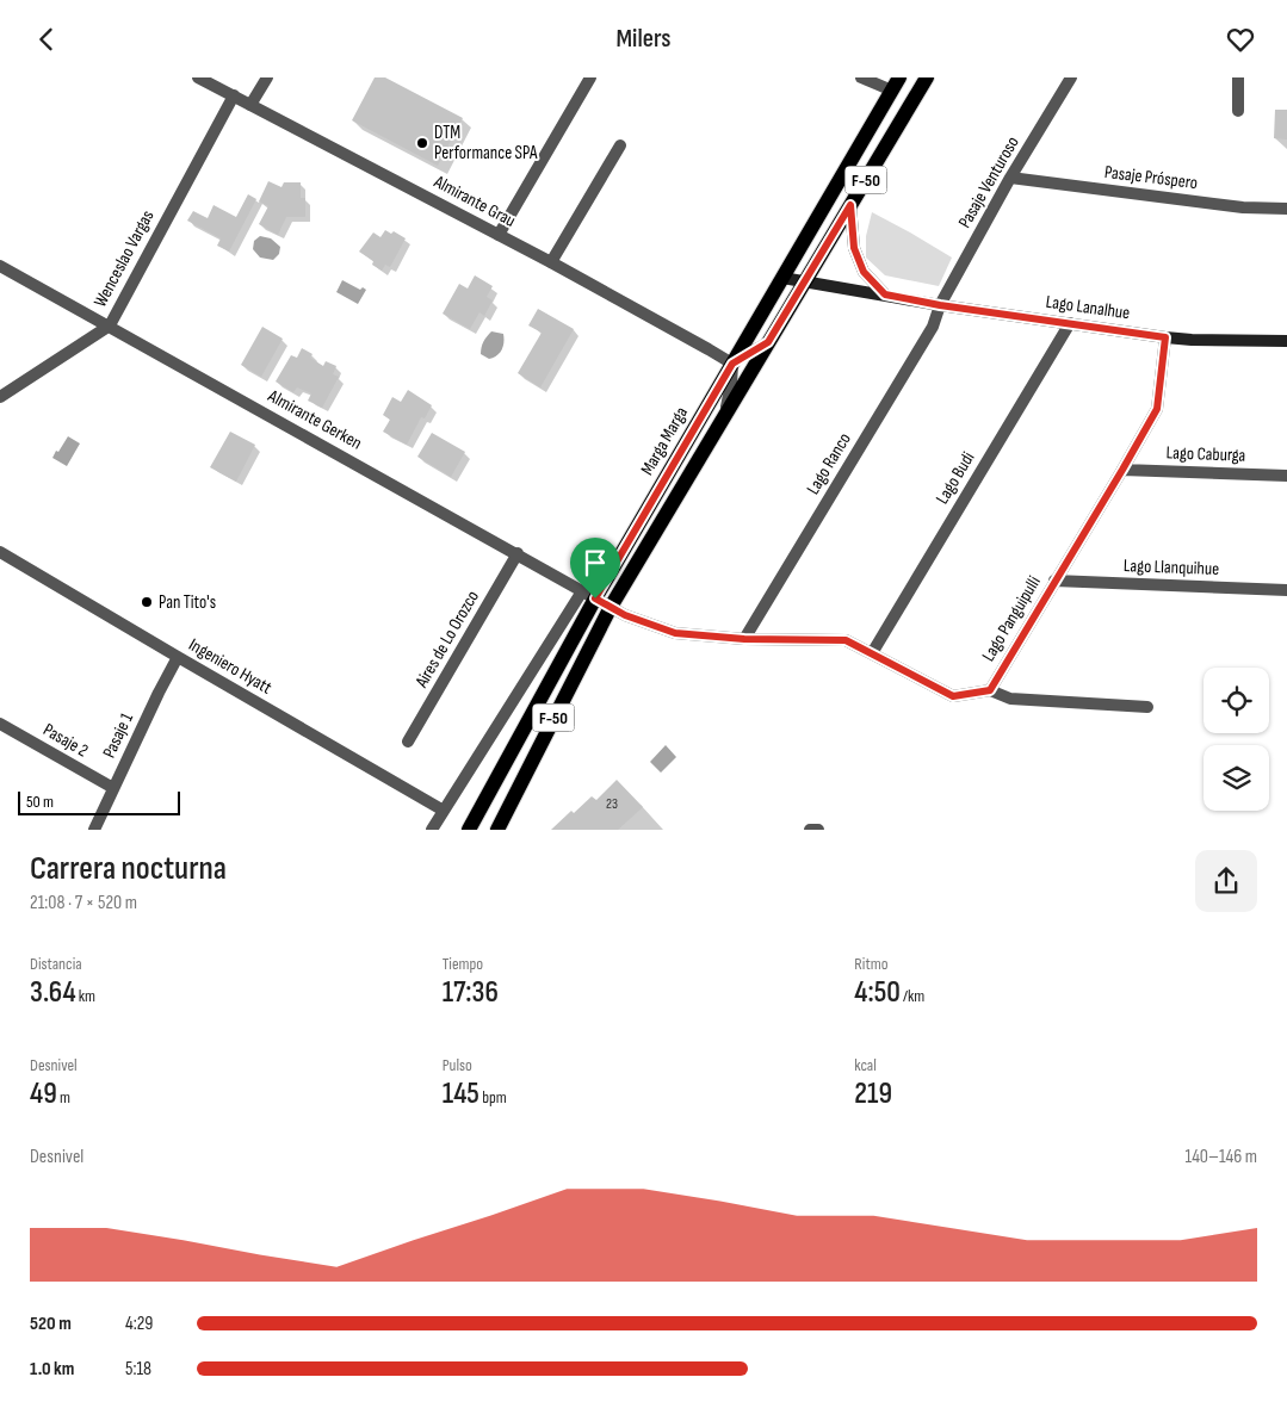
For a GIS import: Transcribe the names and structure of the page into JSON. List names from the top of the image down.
{
  "streets": {
    "main road": ["F-50", "Lago Lanalhue", "Marga Marga"],
    "street": [
      "Pasaje Próspero",
      "Pasaje Venturoso",
      "Almirante Grau",
      "Wenceslao Vargas",
      "Almirante Gerken",
      "Lago Caburga",
      "Lago Ranco",
      "Lago Budi",
      "Lago Llanquihue",
      "Lago Panguipulli",
      "Aires de Lo Orozco",
      "Ingeniero Hyatt",
      "Pasaje 1",
      "Pasaje 2"
    ]
  },
  "crossings": [
    ["Pasaje Próspero", "Pasaje Venturoso"],
    ["F-50", "Lago Lanalhue"],
    ["F-50", "Almirante Gerken"],
    ["F-50", "Lago Panguipulli"],
    ["Pasaje Venturoso", "Lago Lanalhue"],
    ["Pasaje Venturoso", "Lago Ranco"],
    ["Almirante Grau", "Wenceslao Vargas"],
    ["Almirante Grau", "Marga Marga"],
    ["Wenceslao Vargas", "Almirante Gerken"],
    ["Lago Lanalhue", "Marga Marga"],
    ["Lago Lanalhue", "Lago Ranco"],
    ["Lago Lanalhue", "Lago Budi"],
    ["Lago Lanalhue", "Lago Panguipulli"],
    ["Almirante Gerken", "Marga Marga"],
    ["Almirante Gerken", "Lago Panguipulli"],
    ["Almirante Gerken", "Aires de Lo Orozco"],
    ["Marga Marga", "Ingeniero Hyatt"],
    ["Lago Caburga", "Lago Panguipulli"],
    ["Lago Ranco", "Lago Panguipulli"],
    ["Lago Budi", "Lago Panguipulli"],
    ["Lago Llanquihue", "Lago Panguipulli"],
    ["Ingeniero Hyatt", "Pasaje 1"],
    ["Pasaje 1", "Pasaje 2"]
  ],
  "places": ["DTM Performance SPA", "Pan Tito's"],
  "house_numbers": ["23"],
  "scale_bar": "50 m",
  "page": {
    "header": "Milers",
    "scale": "50 m",
    "heading": ["Carrera nocturna", "21:08 · 7 × 520 m"],
    "stats": [
      ["Distancia", "3.64 km"],
      ["Tiempo", "17:36"],
      ["Ritmo", "4:50 /km"],
      ["Desnivel", "49 m"],
      ["Pulso", "145 bpm"],
      ["kcal", "219"]
    ],
    "chart": ["Desnivel", "140–146 m"],
    "list": [
      {
        "name": "520 m",
        "note": "4:29"
      },
      {
        "name": "1.0 km",
        "note": "5:18"
      }
    ]
  }
}
